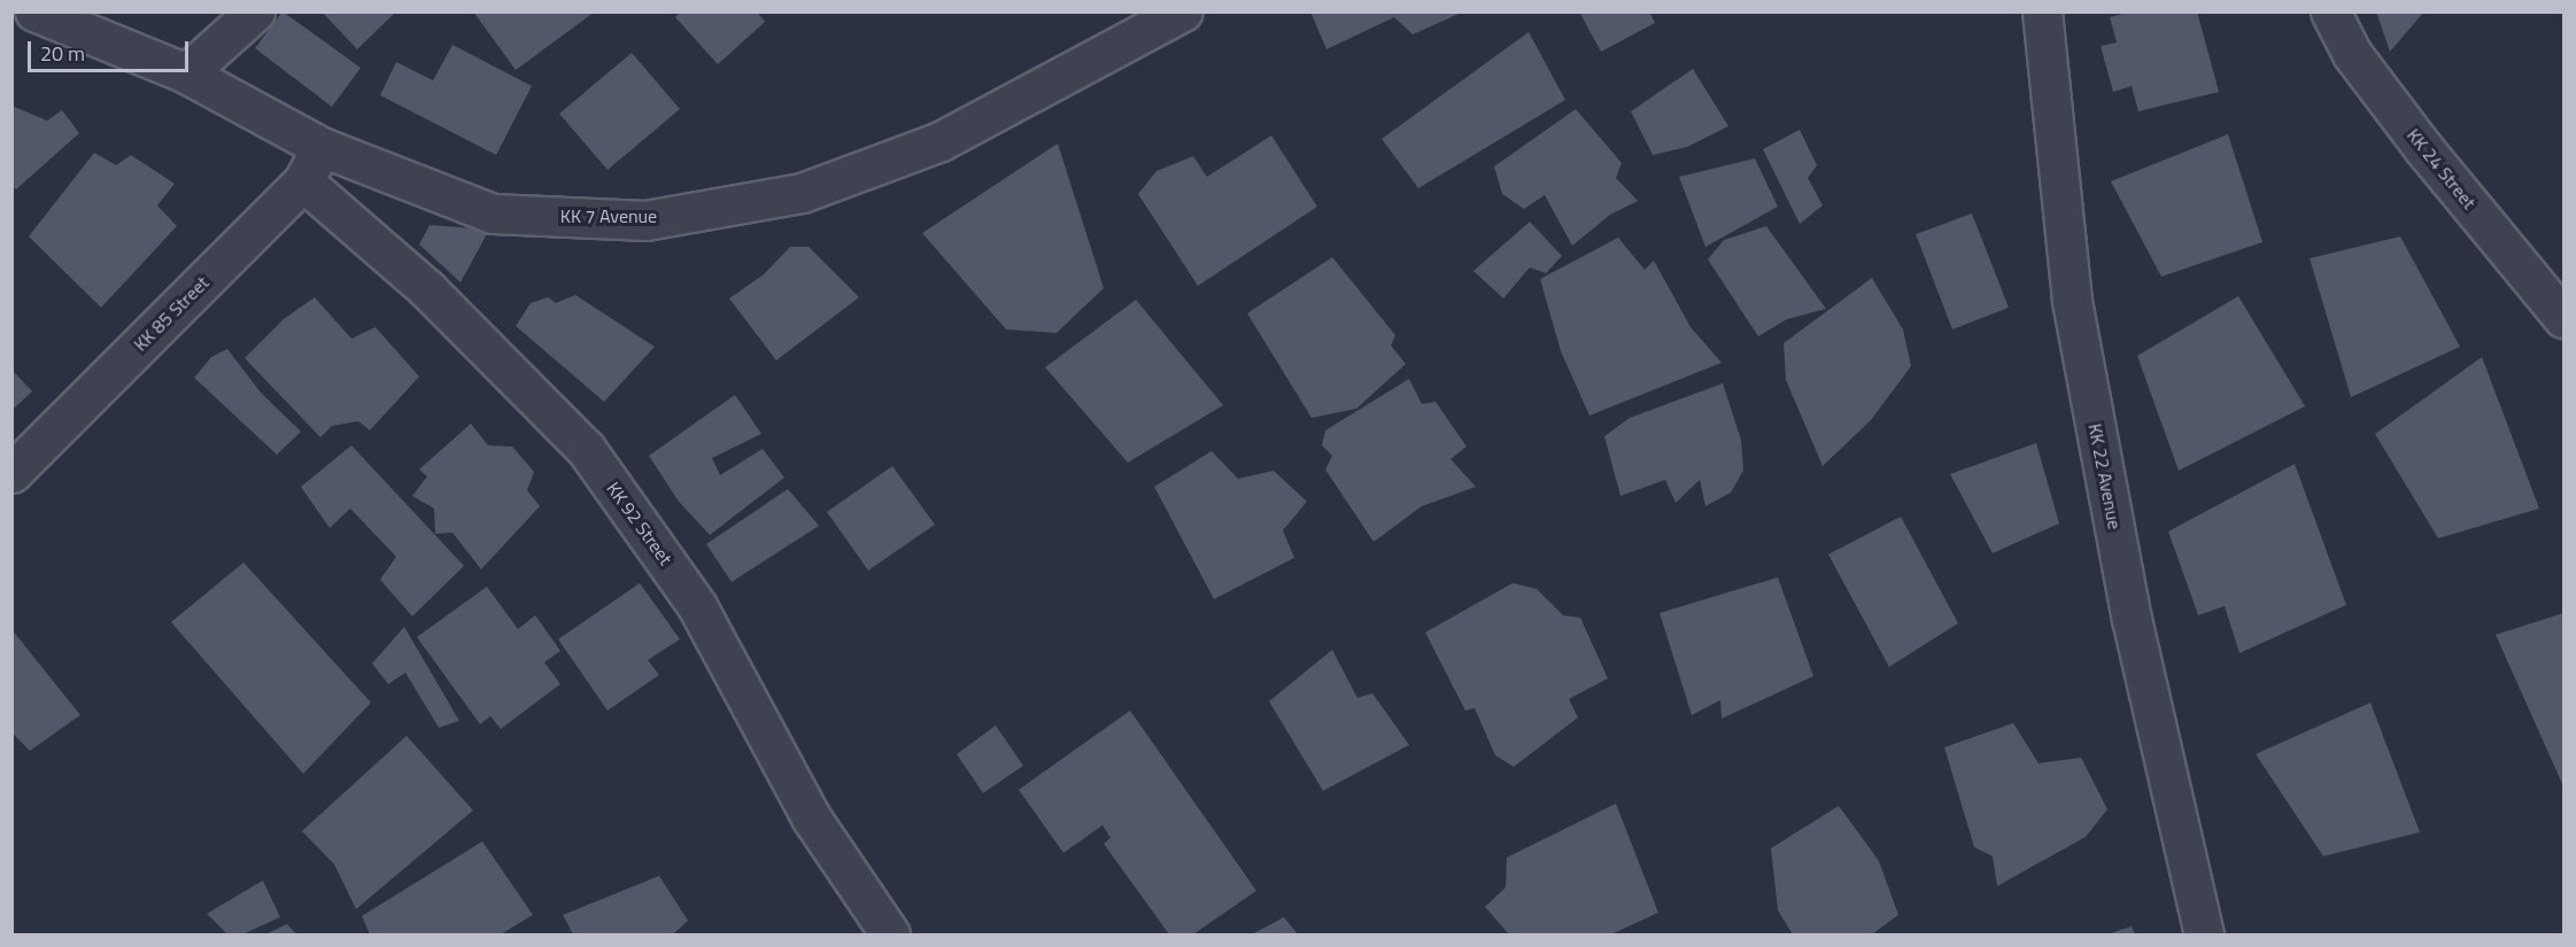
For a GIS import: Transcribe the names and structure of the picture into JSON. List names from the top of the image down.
{
  "streets": {
    "street": [
      "KK 24 Street",
      "KK 7 Avenue",
      "KK 85 Street",
      "KK 22 Avenue",
      "KK 92 Street"
    ]
  },
  "crossings": [
    ["KK 7 Avenue", "KK 85 Street"],
    ["KK 85 Street", "KK 92 Street"]
  ],
  "scale_bar": "20 m"
}
